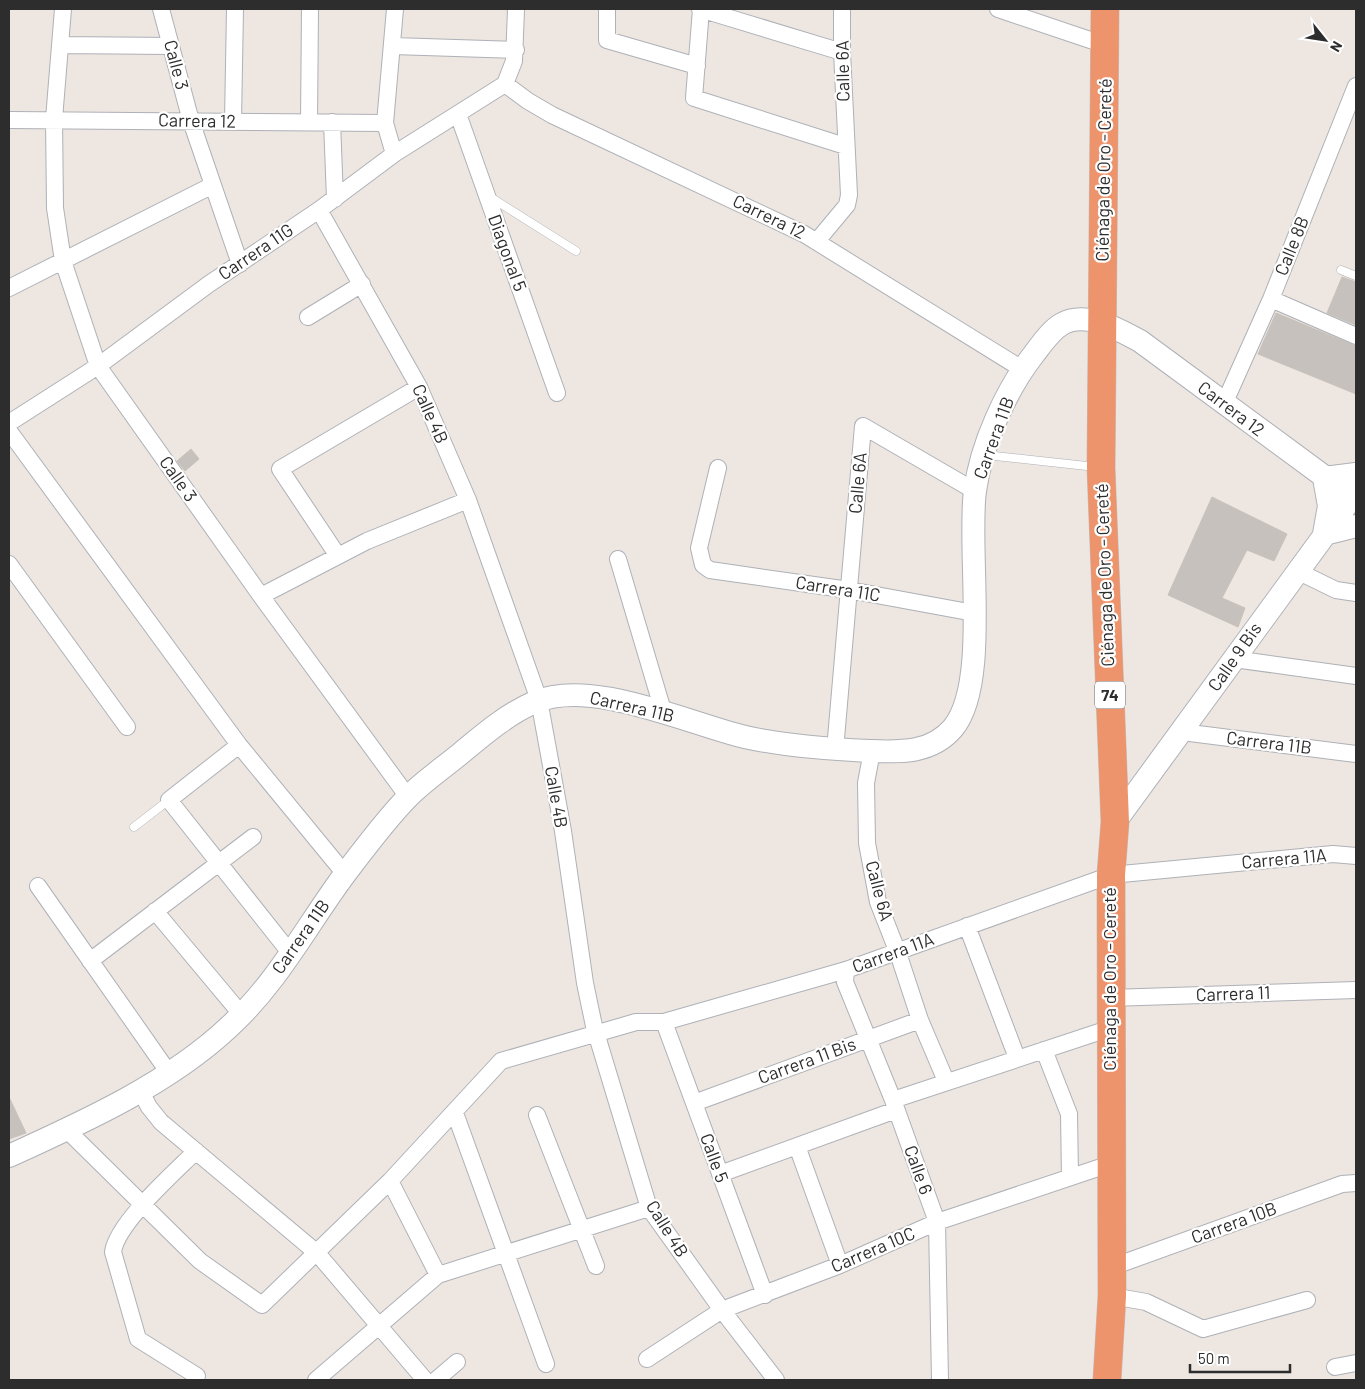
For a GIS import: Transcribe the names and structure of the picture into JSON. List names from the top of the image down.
{
  "streets": {
    "highway": ["Ciénaga de Oro - Cereté", "74"],
    "street": [
      "Calle 3",
      "Calle 6A",
      "Carrera 12",
      "Calle 8B",
      "Carrera 11G",
      "Diagonal 5",
      "Calle 4B",
      "Carrera 11B",
      "Carrera 11C",
      "Calle 9 Bis",
      "Carrera 11A",
      "Carrera 11",
      "Carrera 11 Bis",
      "Calle 5",
      "Calle 6",
      "Carrera 10B",
      "Carrera 10C"
    ]
  },
  "crossings": [
    ["Calle 3", "Carrera 12"],
    ["Calle 3", "Carrera 11G"],
    ["Calle 3", "Carrera 11B"],
    ["Calle 6A", "Carrera 12"],
    ["Calle 6A", "Carrera 11B"],
    ["Calle 6A", "Carrera 11C"],
    ["Calle 6A", "Carrera 11A"],
    ["Calle 6A", "Carrera 11 Bis"],
    ["Carrera 12", "Ciénaga de Oro - Cereté"],
    ["Carrera 12", "Calle 8B"],
    ["Carrera 12", "Carrera 11G"],
    ["Carrera 12", "Carrera 11B"],
    ["Carrera 12", "Calle 9 Bis"],
    ["Ciénaga de Oro - Cereté", "Carrera 11B"],
    ["Ciénaga de Oro - Cereté", "Calle 9 Bis"],
    ["Ciénaga de Oro - Cereté", "Carrera 11A"],
    ["Ciénaga de Oro - Cereté", "Carrera 11"],
    ["Ciénaga de Oro - Cereté", "Carrera 10B"],
    ["Ciénaga de Oro - Cereté", "Carrera 10C"],
    ["Carrera 11G", "Diagonal 5"],
    ["Carrera 11G", "Calle 4B"],
    ["Calle 4B", "Carrera 11B"],
    ["Calle 4B", "Carrera 11A"],
    ["Calle 4B", "Carrera 10C"],
    ["Carrera 11B", "Carrera 11C"],
    ["Carrera 11B", "Calle 9 Bis"],
    ["Carrera 11A", "Calle 5"],
    ["Carrera 11A", "Calle 6"],
    ["Carrera 11 Bis", "Calle 5"],
    ["Carrera 11 Bis", "Calle 6"],
    ["Calle 5", "Carrera 10C"],
    ["Calle 6", "Carrera 10C"]
  ],
  "scale_bar": "50 m",
  "north": "bottom right"
}
